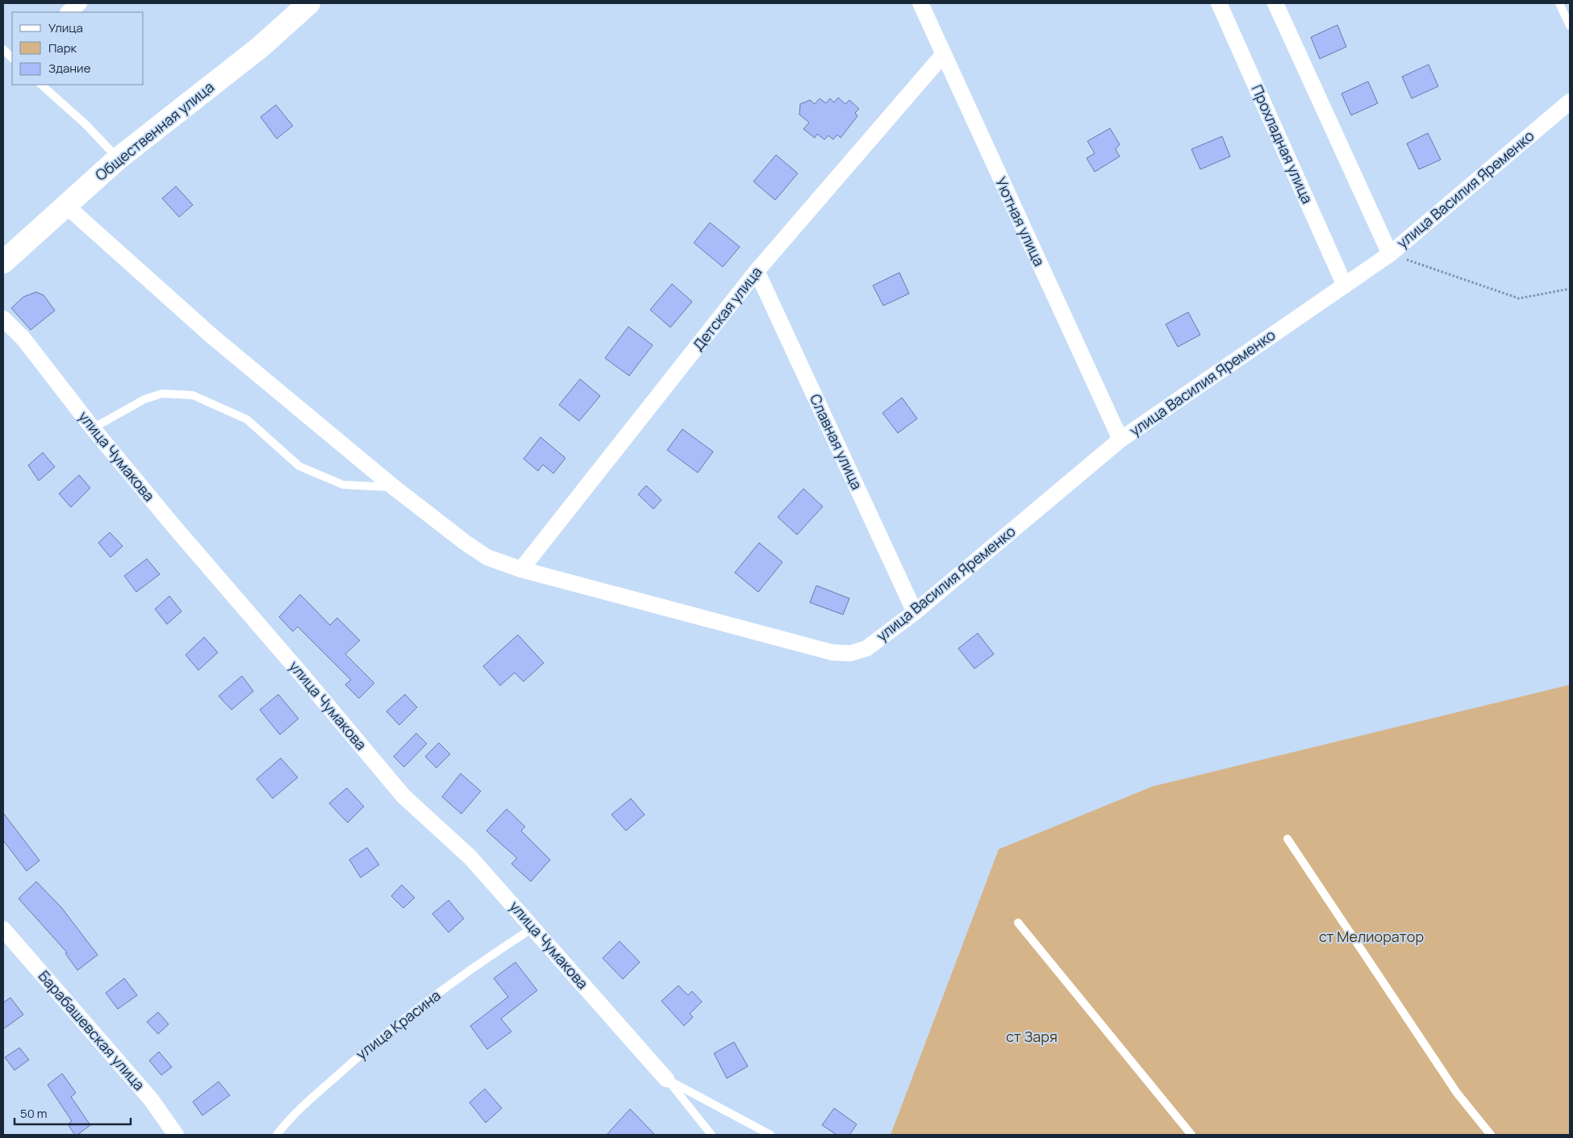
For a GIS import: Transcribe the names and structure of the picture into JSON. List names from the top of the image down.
{
  "streets": {
    "main road": ["Общественная улица"],
    "street": [
      "Прохладная улица",
      "улица Василия Яременко",
      "Уютная улица",
      "Детская улица",
      "Славная улица",
      "улица Чумакова",
      "Барабашевская улица"
    ],
    "lane": ["улица Красина"]
  },
  "crossings": [
    ["Общественная улица", "улица Василия Яременко"],
    ["Прохладная улица", "улица Василия Яременко"],
    ["улица Василия Яременко", "Уютная улица"],
    ["улица Василия Яременко", "Детская улица"],
    ["улица Василия Яременко", "Славная улица"],
    ["Уютная улица", "Детская улица"],
    ["Детская улица", "Славная улица"],
    ["улица Чумакова", "улица Красина"]
  ],
  "parks": ["ст Мелиоратор", "ст Заря"],
  "legend": ["Улица", "Парк", "Здание"],
  "scale_bar": "50 m"
}
